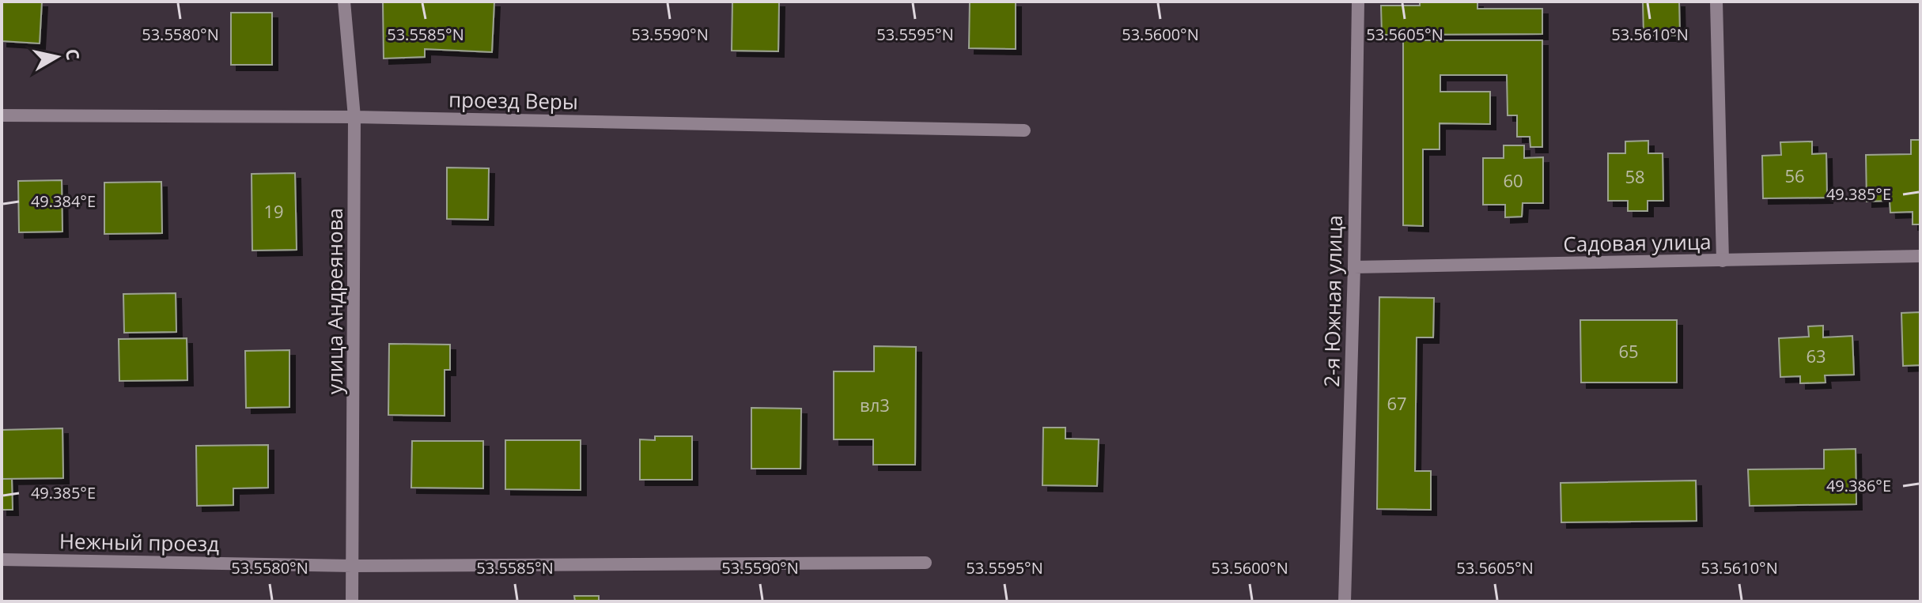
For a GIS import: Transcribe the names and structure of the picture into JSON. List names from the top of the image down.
{
  "streets": {
    "street": [
      "проезд Веры",
      "Садовая улица",
      "улица Андреянова",
      "2-я Южная улица",
      "Нежный проезд"
    ]
  },
  "crossings": [
    ["проезд Веры", "улица Андреянова"],
    ["Садовая улица", "2-я Южная улица"],
    ["улица Андреянова", "Нежный проезд"]
  ],
  "house_numbers": [
    "56",
    "58",
    "60",
    "19",
    "65",
    "63",
    "67",
    "вл3"
  ],
  "north": "right",
  "coordinates": [
    "53.5580°N",
    "53.5585°N",
    "53.5590°N",
    "53.5595°N",
    "53.5600°N",
    "53.5605°N",
    "53.5610°N",
    "49.385°E",
    "49.384°E",
    "49.386°E"
  ]
}
